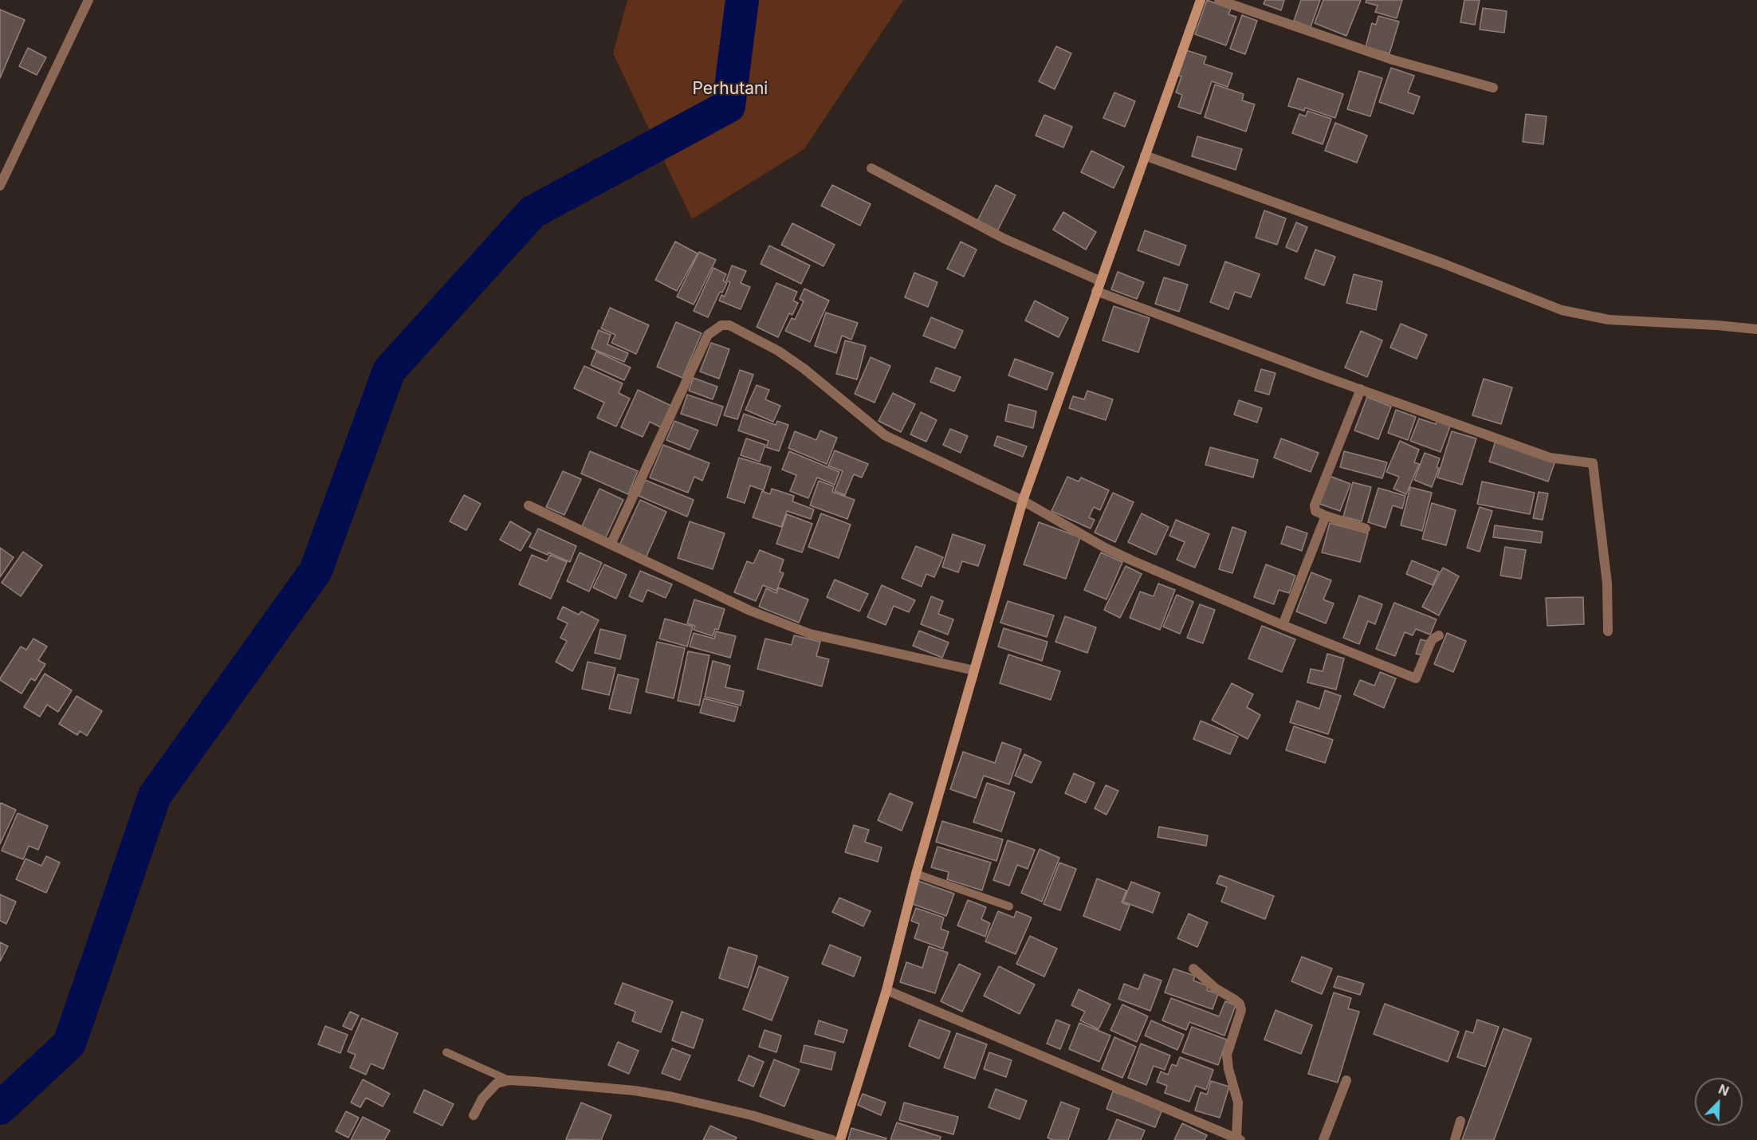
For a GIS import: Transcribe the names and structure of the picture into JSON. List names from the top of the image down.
{
  "parks": ["Perhutani"],
  "north": "top right"
}
